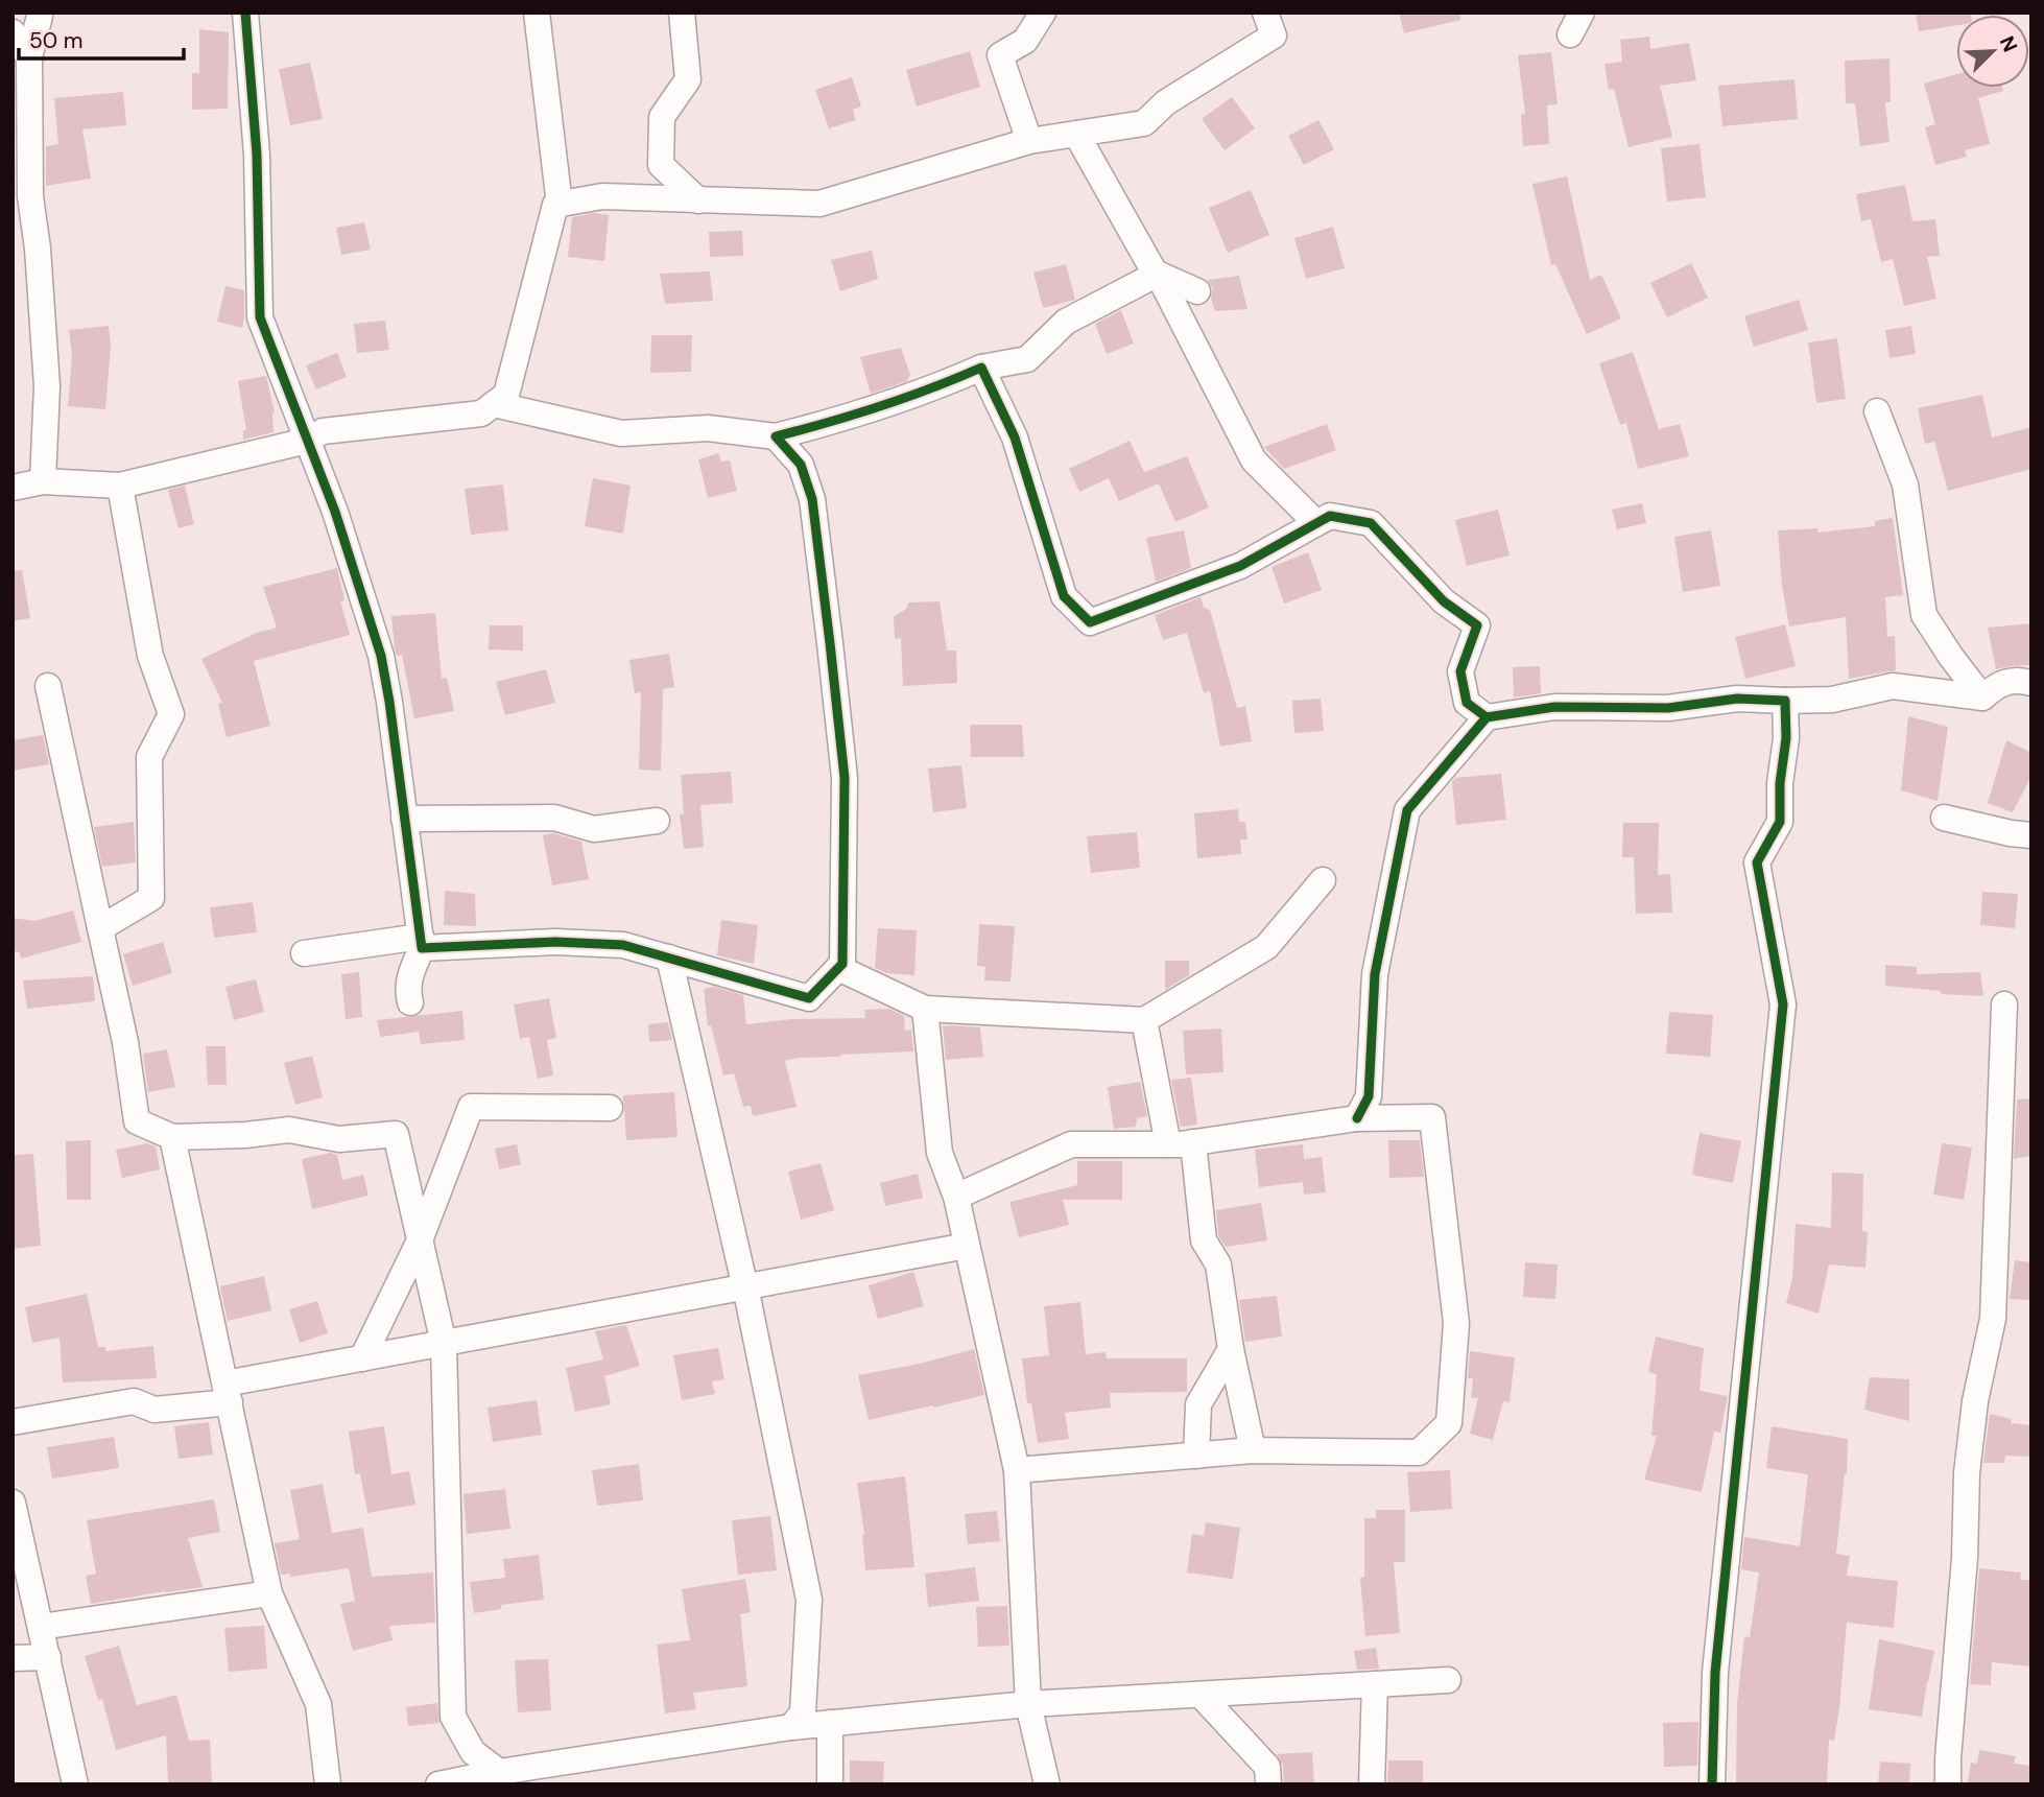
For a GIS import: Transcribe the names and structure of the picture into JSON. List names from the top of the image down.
{
  "scale_bar": "50 m",
  "north": "top right"
}
